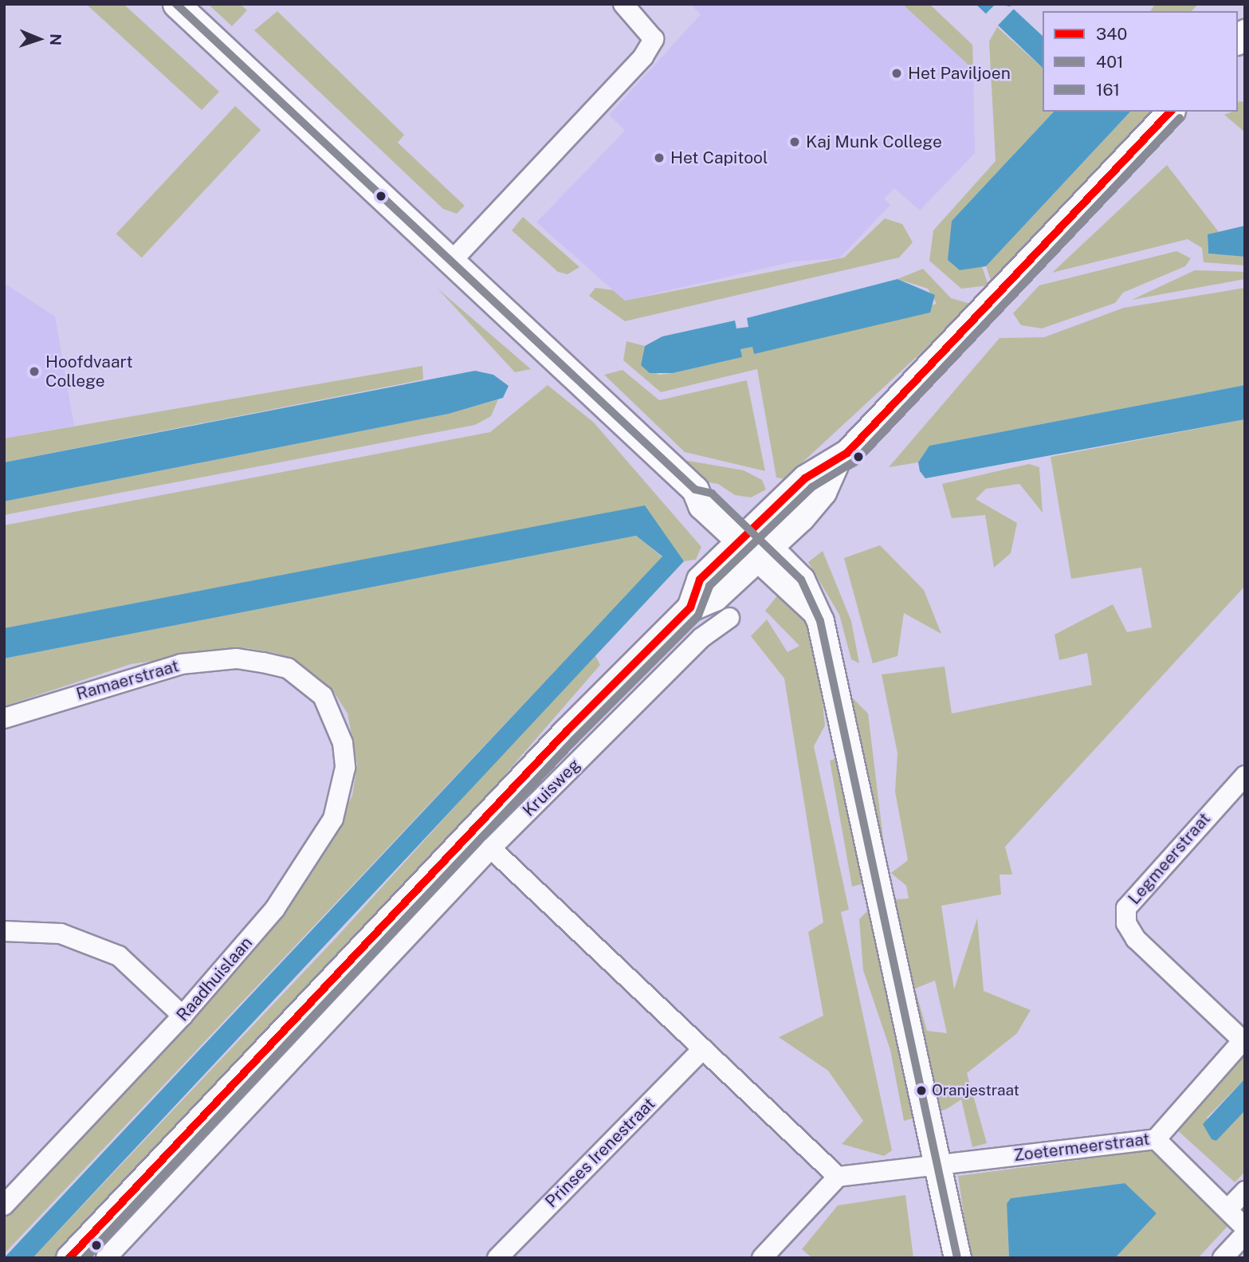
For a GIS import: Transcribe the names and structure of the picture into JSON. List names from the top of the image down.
{
  "streets": {
    "street": [
      "Ramaerstraat",
      "Kruisweg",
      "Legmeerstraat",
      "Raadhuislaan",
      "Zoetermeerstraat",
      "Prinses Irenestraat"
    ]
  },
  "crossings": [
    ["Ramaerstraat", "Raadhuislaan"],
    ["Legmeerstraat", "Zoetermeerstraat"]
  ],
  "places": [
    "Het Paviljoen",
    "Kaj Munk College",
    "Het Capitool",
    "Hoofdvaart College",
    "Oranjestraat"
  ],
  "lines": ["transit line 161", "transit line 340", "transit line 401"],
  "legend": ["340", "401", "161"],
  "north": "right"
}
